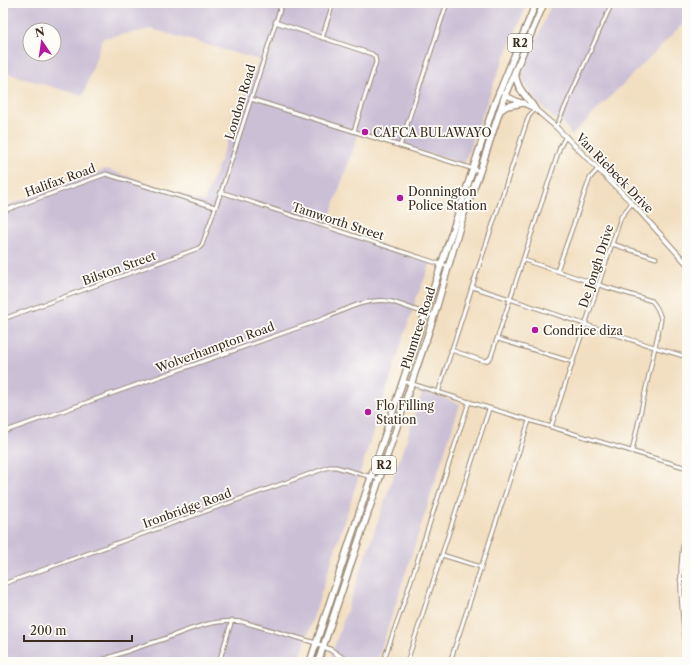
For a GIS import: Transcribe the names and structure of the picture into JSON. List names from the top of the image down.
{
  "streets": {
    "highway": ["R2", "Plumtree Road"],
    "street": [
      "London Road",
      "Van Riebeck Drive",
      "Halifax Road",
      "Tamworth Street",
      "De Jongh Drive",
      "Bilston Street",
      "Wolverhampton Road",
      "Ironbridge Road"
    ]
  },
  "crossings": [
    ["London Road", "Halifax Road"],
    ["London Road", "Tamworth Street"],
    ["London Road", "Bilston Street"],
    ["Van Riebeck Drive", "De Jongh Drive"],
    ["Van Riebeck Drive", "Plumtree Road"],
    ["Halifax Road", "Bilston Street"],
    ["Tamworth Street", "Plumtree Road"],
    ["Plumtree Road", "Wolverhampton Road"],
    ["Plumtree Road", "Ironbridge Road"]
  ],
  "places": [
    "CAFCA BULAWAYO",
    "Donnington Police Station",
    "Condrice diza",
    "Flo Filling Station"
  ],
  "scale_bar": "200 m",
  "north": "top"
}
